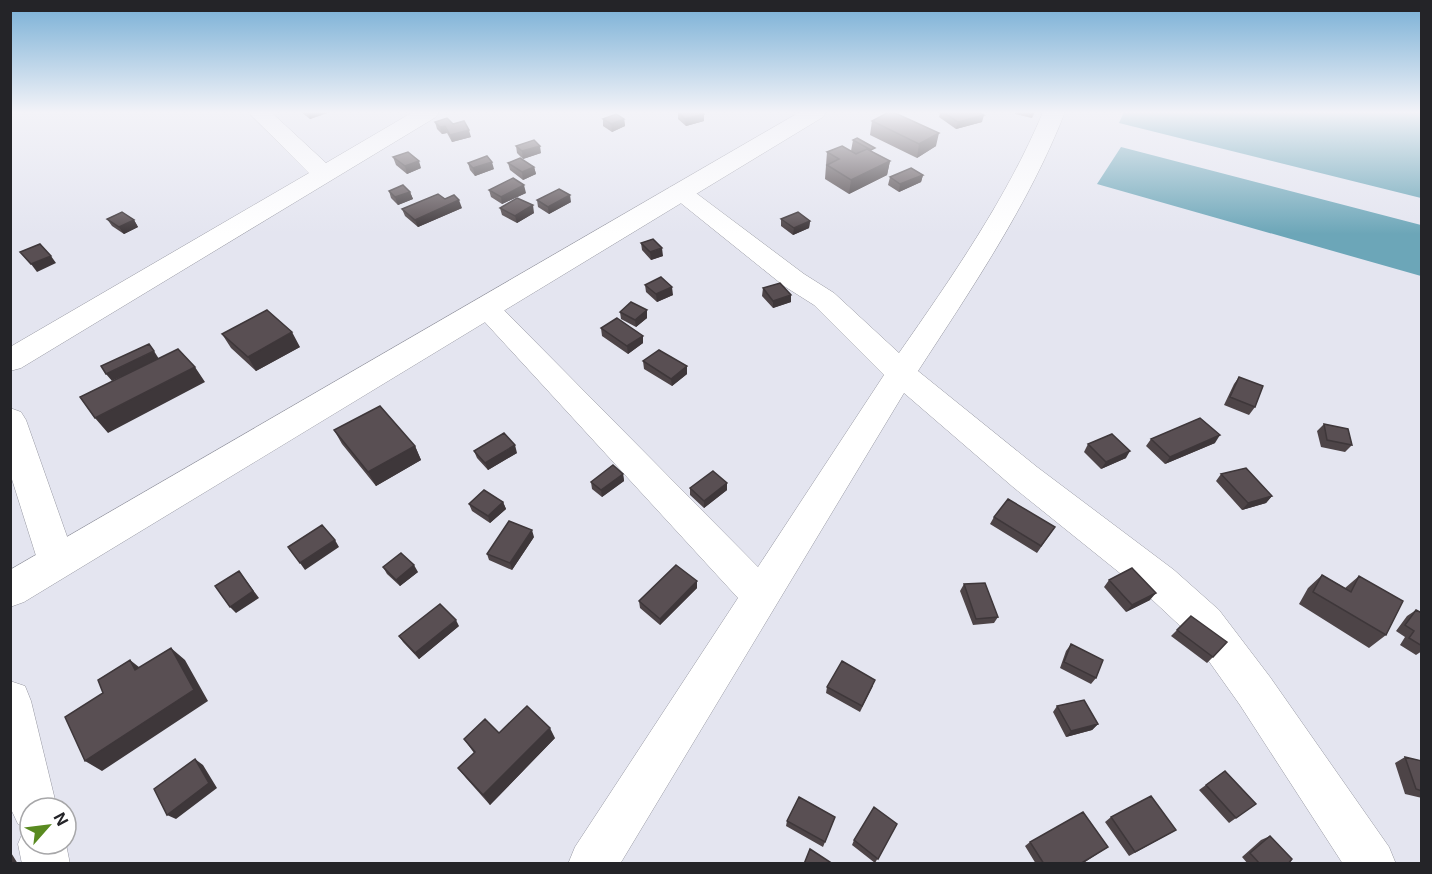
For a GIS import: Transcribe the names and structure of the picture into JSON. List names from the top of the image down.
{
  "north": "top right"
}
